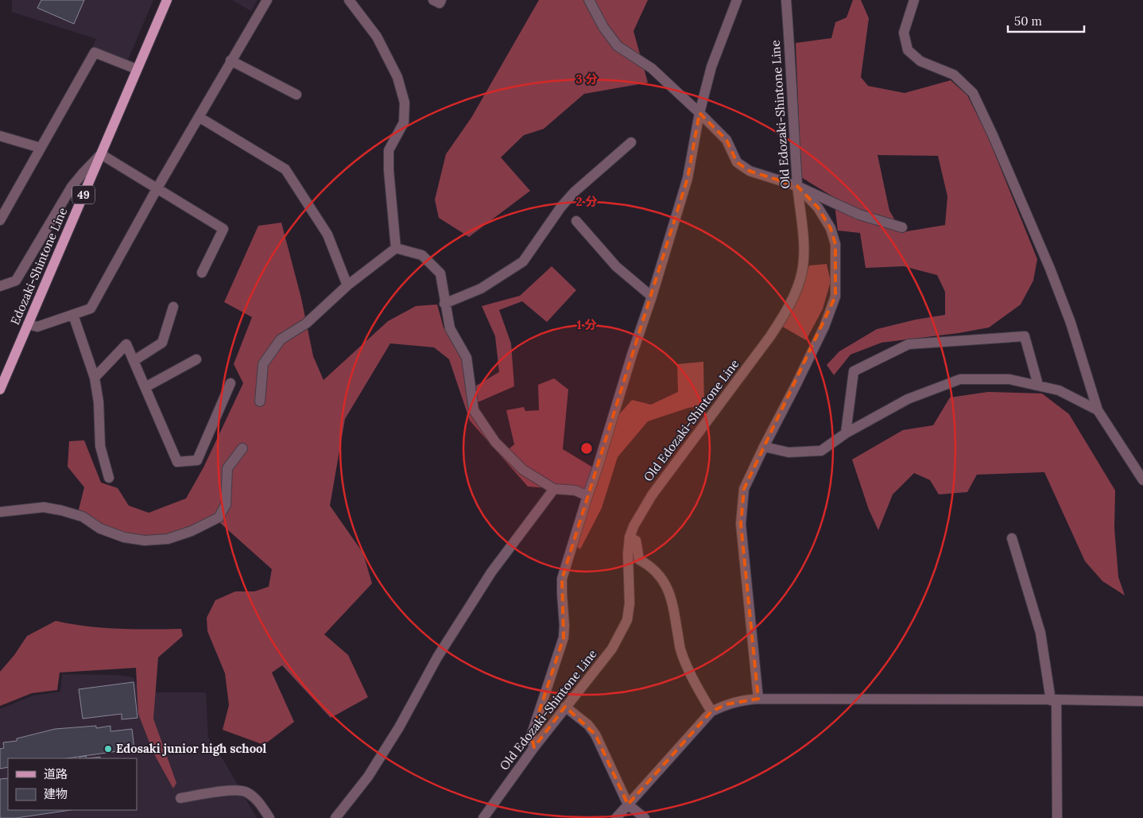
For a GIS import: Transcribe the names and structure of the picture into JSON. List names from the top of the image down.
{
  "streets": {
    "main road": ["49", "Edozaki-Shintone Line"],
    "street": ["Old Edozaki-Shintone Line"]
  },
  "places": ["Edosaki junior high school"],
  "legend": ["道路", "建物"],
  "scale_bar": "50 m",
  "rings": ["3 分", "2 分", "1 分"]
}
